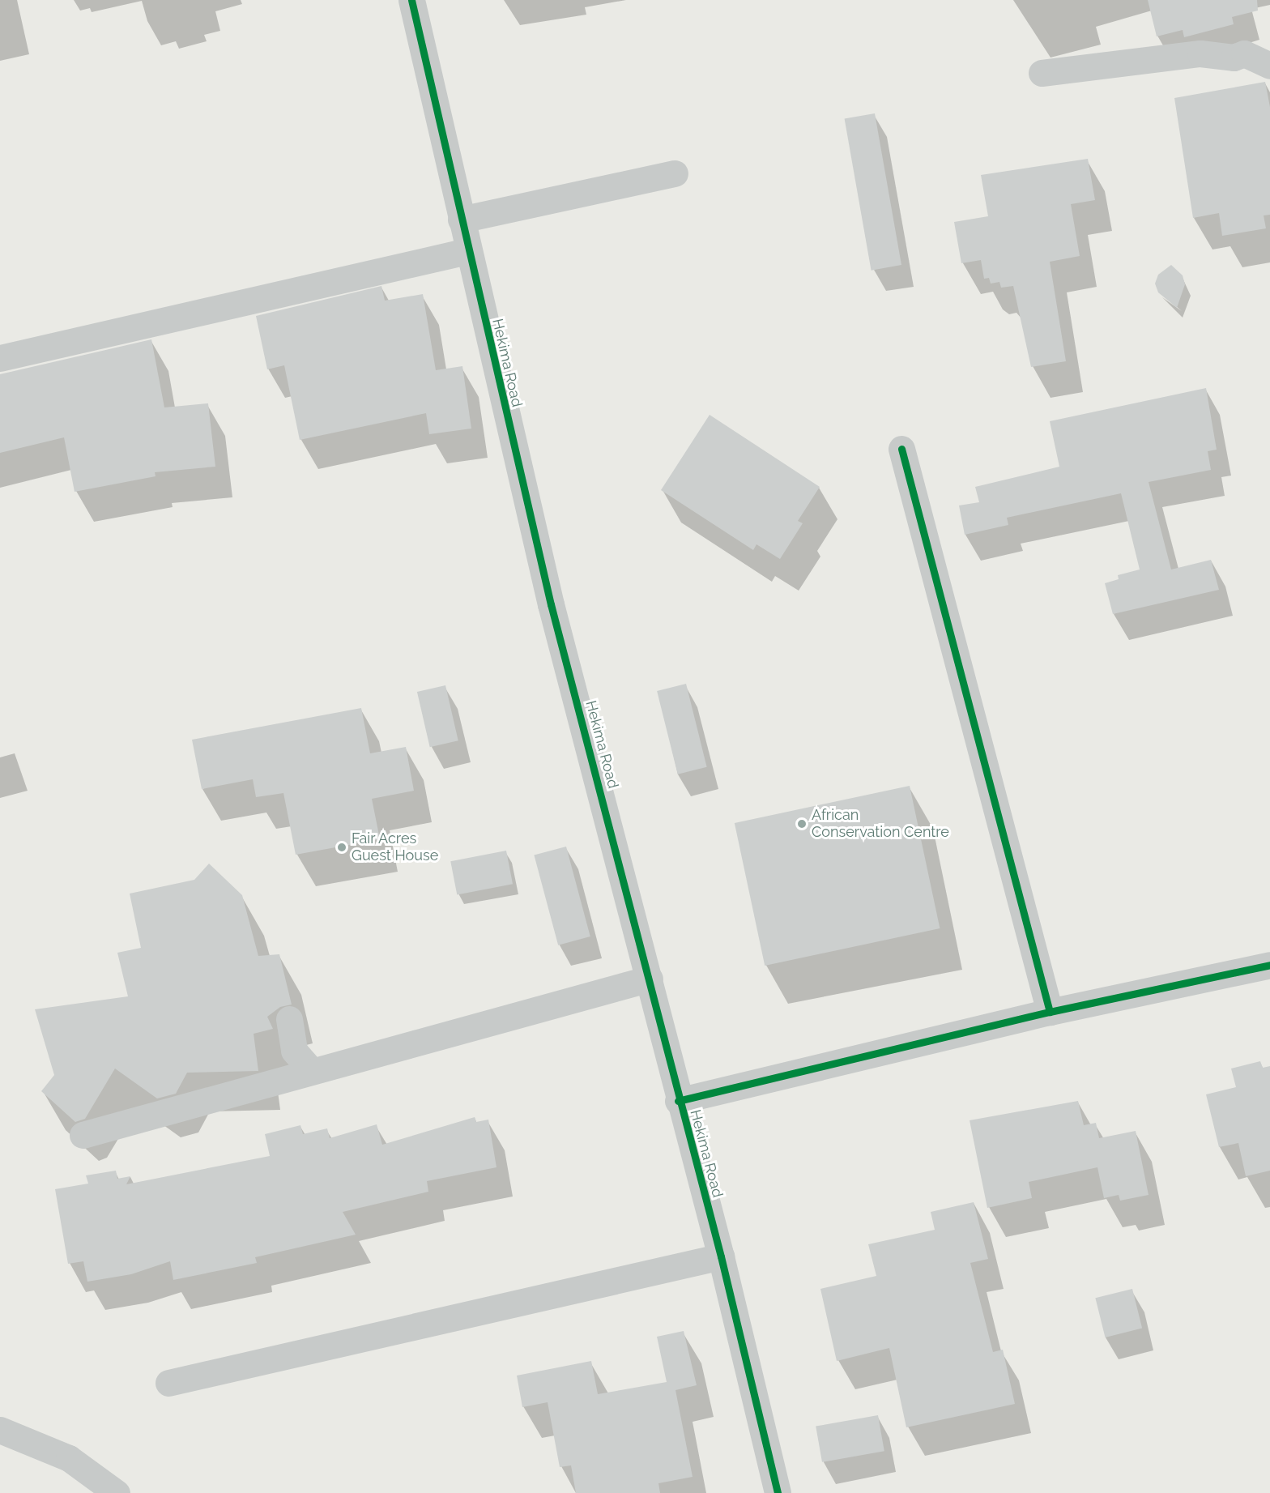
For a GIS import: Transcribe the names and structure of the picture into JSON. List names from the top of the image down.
{
  "streets": {
    "street": ["Hekima Road"]
  },
  "places": ["African Conservation Centre", "Fair Acres Guest House"]
}
